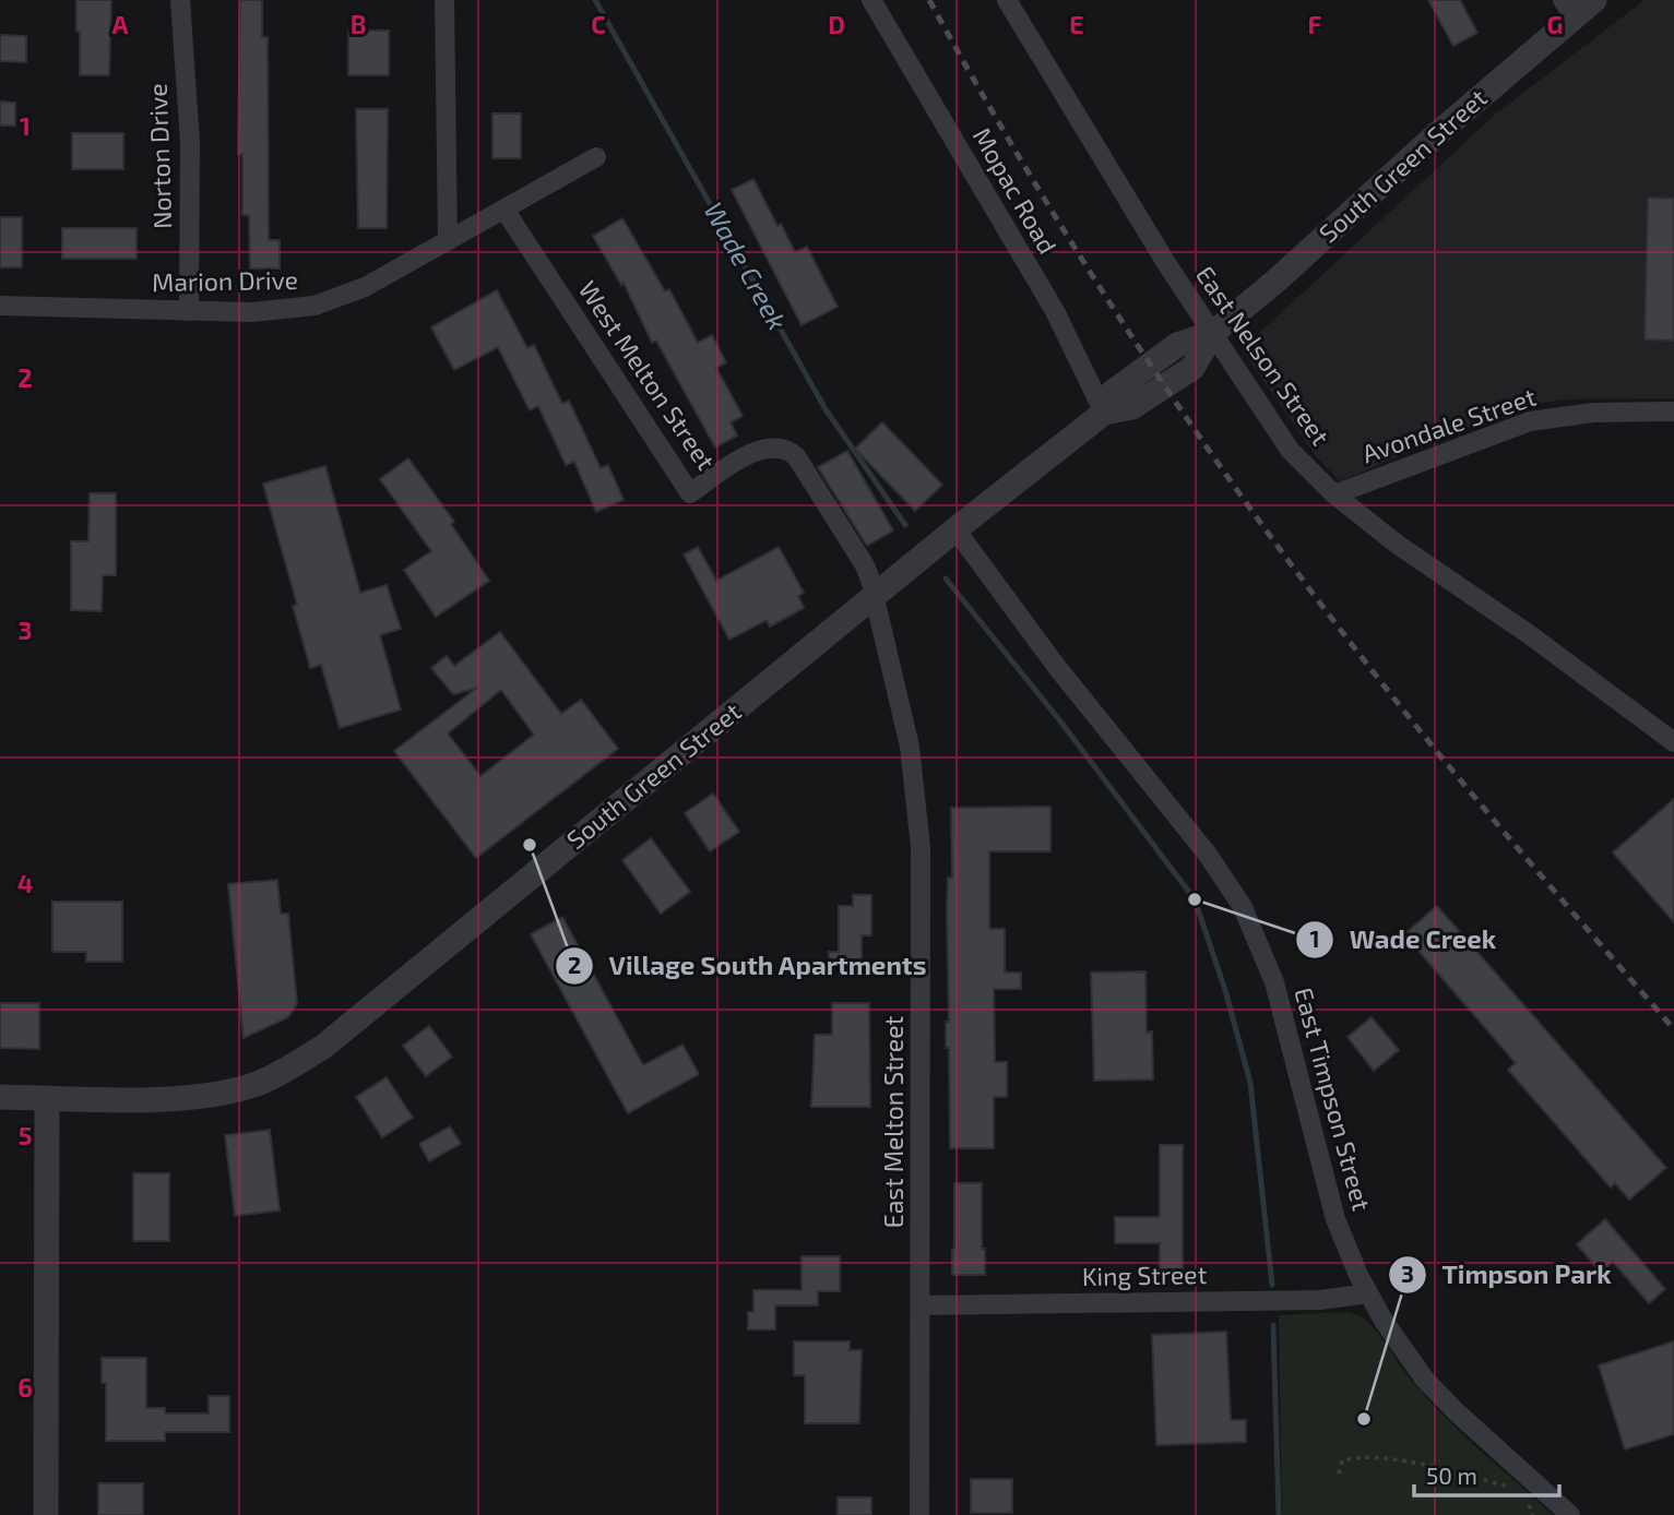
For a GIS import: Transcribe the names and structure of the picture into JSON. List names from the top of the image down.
{
  "streets": {
    "street": [
      "Norton Drive",
      "South Green Street",
      "Mopac Road",
      "Marion Drive",
      "East Nelson Street",
      "West Melton Street",
      "Avondale Street",
      "East Timpson Street",
      "East Melton Street",
      "King Street"
    ]
  },
  "crossings": [
    ["Norton Drive", "Marion Drive"],
    ["South Green Street", "Mopac Road"],
    ["South Green Street", "East Nelson Street"],
    ["South Green Street", "West Melton Street"],
    ["South Green Street", "East Timpson Street"],
    ["South Green Street", "East Melton Street"],
    ["Marion Drive", "West Melton Street"],
    ["East Nelson Street", "Avondale Street"],
    ["West Melton Street", "East Melton Street"],
    ["East Timpson Street", "King Street"],
    ["East Melton Street", "King Street"]
  ],
  "water": ["Wade Creek"],
  "places": ["Village South Apartments", "Wade Creek", "Timpson Park"],
  "scale_bar": "50 m",
  "grid": {
    "columns": [
      "A",
      "B",
      "C",
      "D",
      "E",
      "F",
      "G"
    ],
    "rows": [
      "1",
      "2",
      "3",
      "4",
      "5",
      "6"
    ]
  }
}
